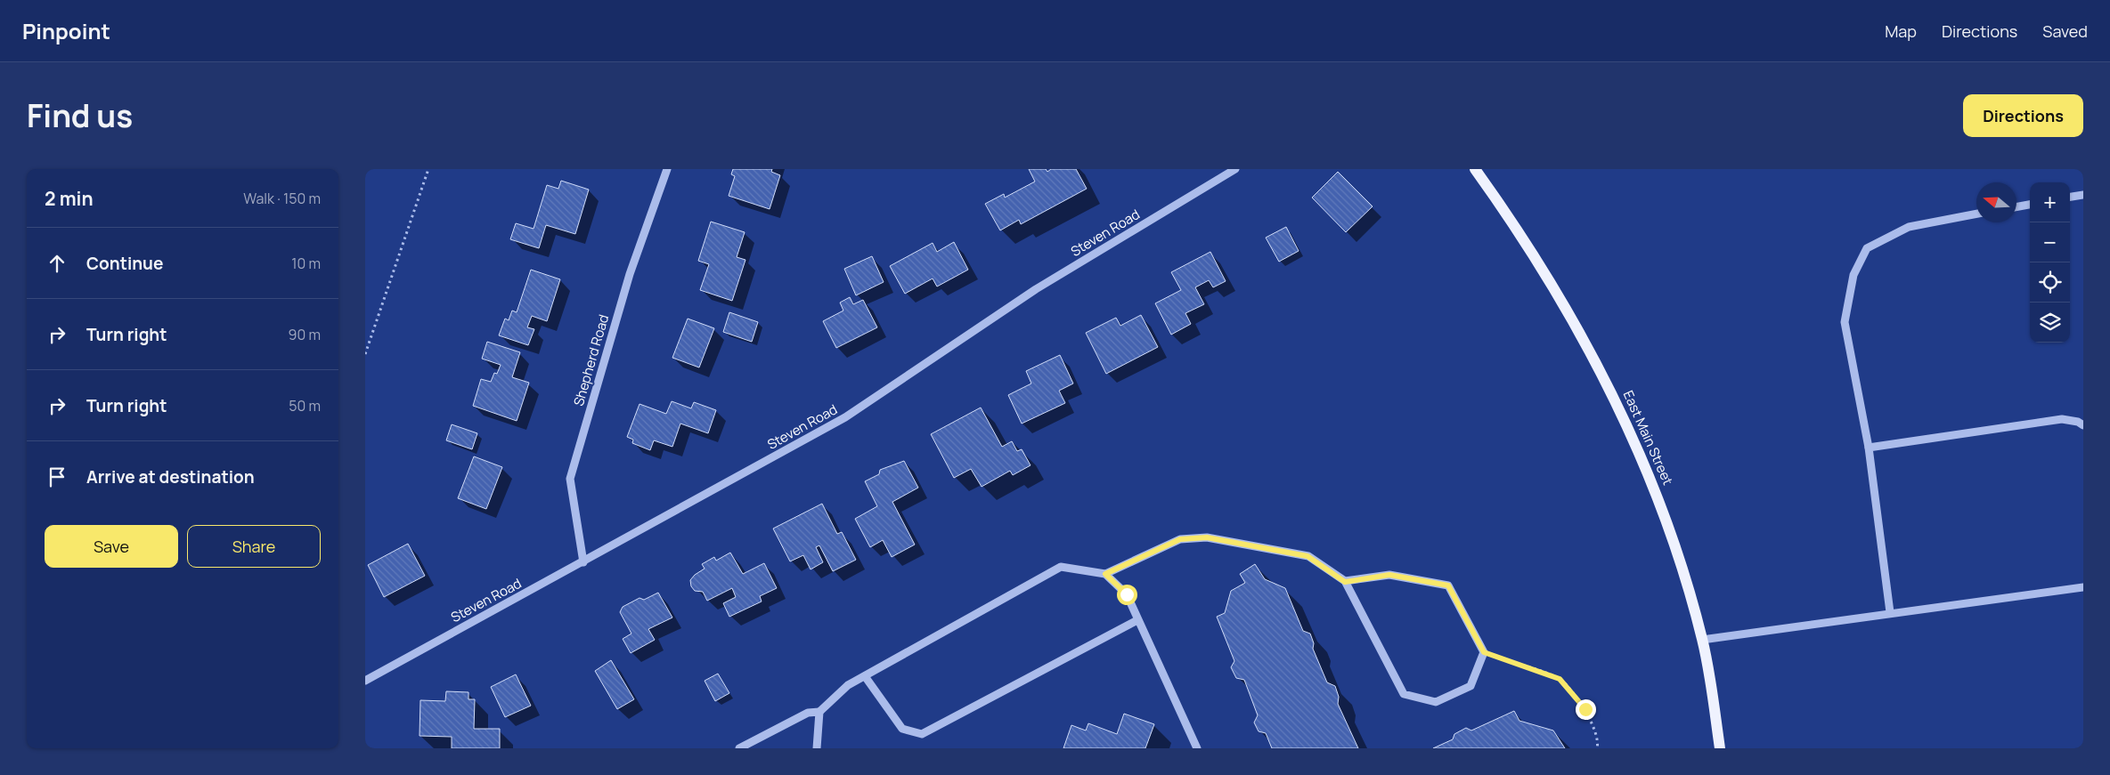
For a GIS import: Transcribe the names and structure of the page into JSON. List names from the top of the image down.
{
  "streets": {
    "main road": ["East Main Street"],
    "street": ["Steven Road", "Shepherd Road"]
  },
  "crossings": [
    ["Steven Road", "Shepherd Road"]
  ],
  "north": "left",
  "page": {
    "header": "Pinpoint",
    "nav": ["Map", "Directions", "Saved"],
    "title": "Find us",
    "buttons": [
      "Directions",
      ["Save", "Share"]
    ],
    "heading": ["2 min", "Walk · 150 m"],
    "map_buttons": ["+", "−"],
    "list": [
      ["Continue", "10 m"],
      ["Turn right", "90 m"],
      ["Turn right", "50 m"],
      "Arrive at destination"
    ]
  }
}
